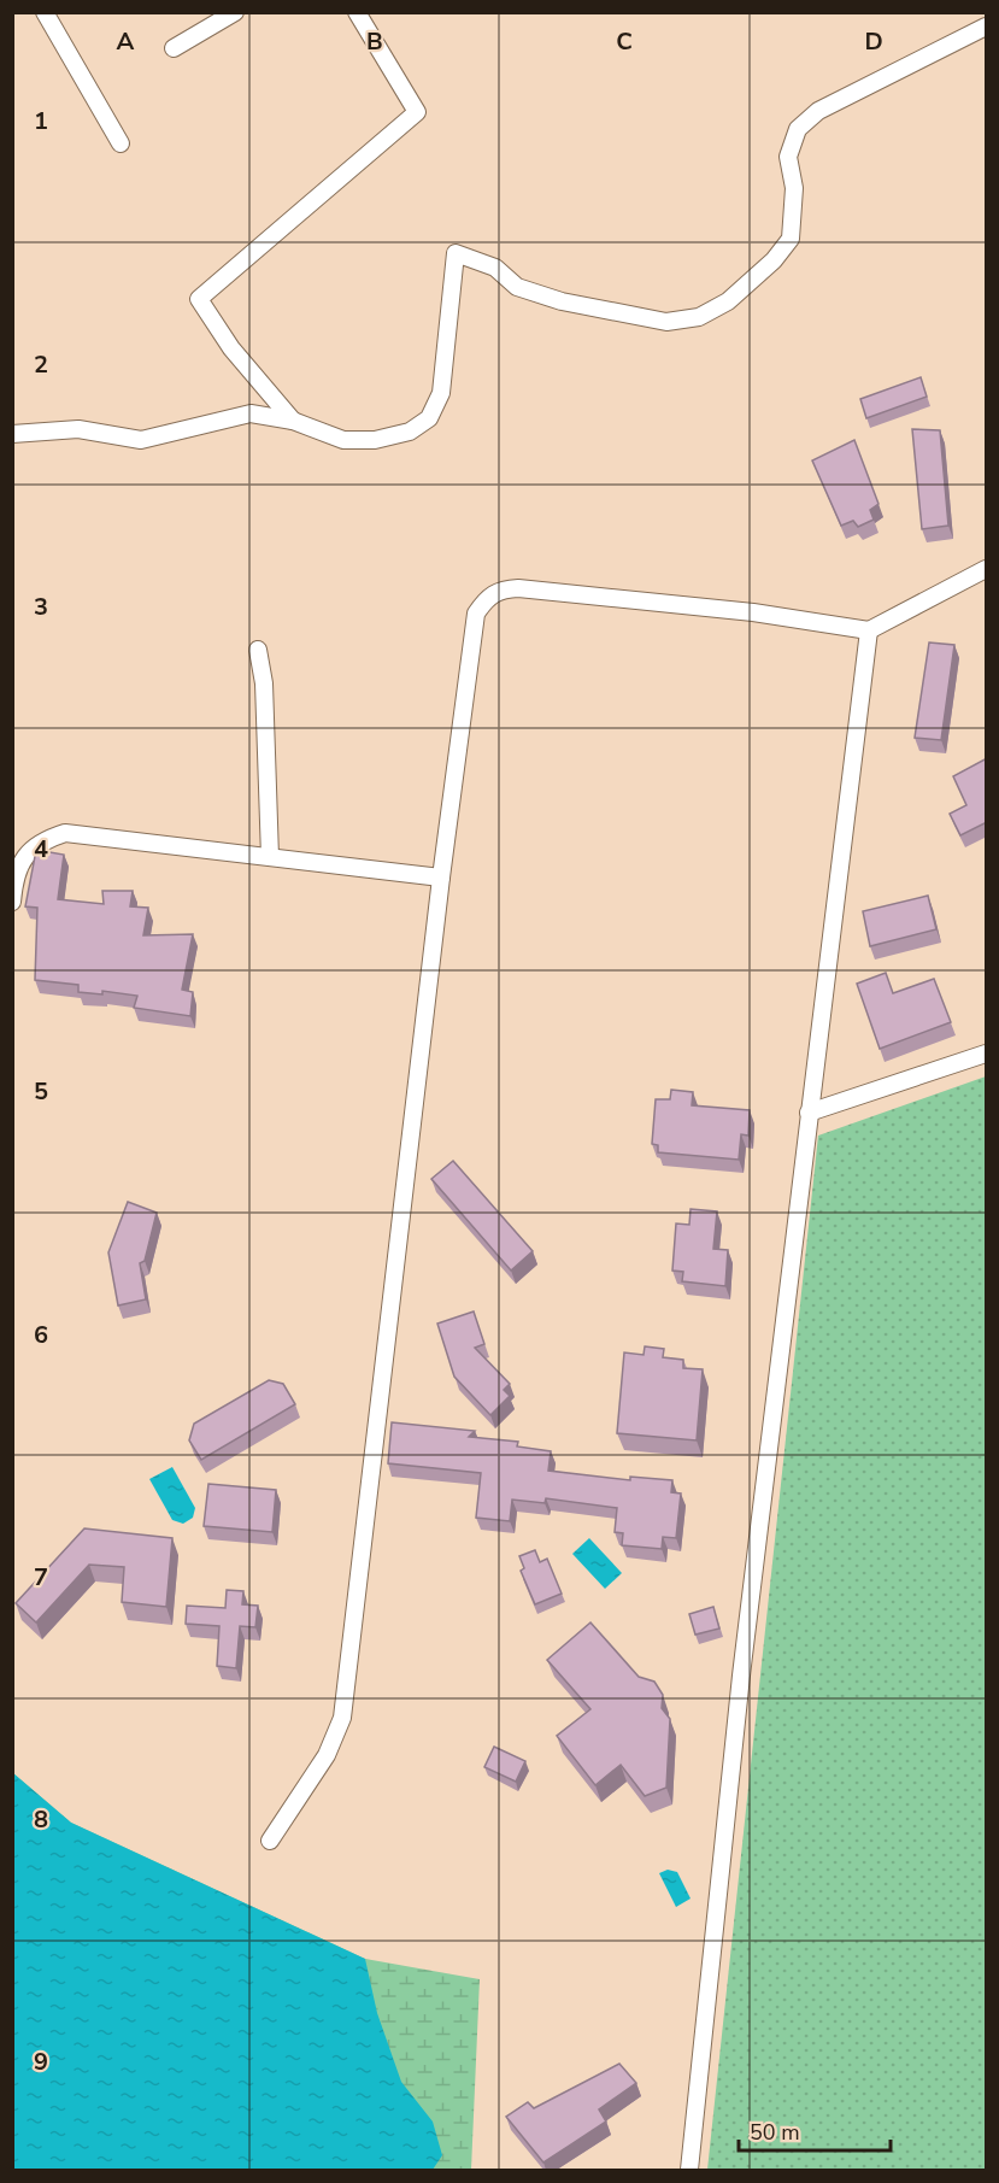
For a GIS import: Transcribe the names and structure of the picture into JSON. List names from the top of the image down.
{
  "scale_bar": "50 m",
  "grid": {
    "columns": [
      "A",
      "B",
      "C",
      "D"
    ],
    "rows": [
      "1",
      "2",
      "3",
      "4",
      "5",
      "6",
      "7",
      "8",
      "9"
    ]
  }
}
